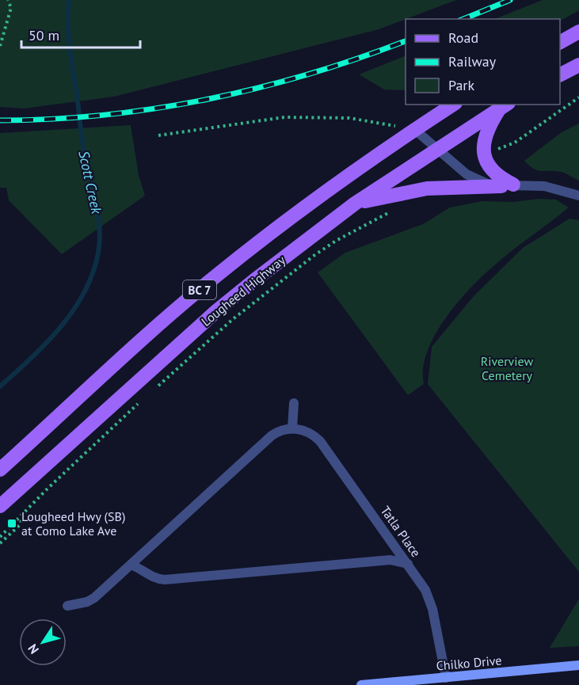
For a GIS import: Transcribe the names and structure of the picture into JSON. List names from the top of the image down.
{
  "streets": {
    "main road": ["BC 7", "Lougheed Highway"],
    "street": ["Tatla Place", "Chilko Drive"]
  },
  "crossings": [
    ["Tatla Place", "Chilko Drive"]
  ],
  "water": ["Scott Creek"],
  "parks": ["Riverview Cemetery"],
  "places": {
    "transit": ["Lougheed Hwy (SB) at Como Lake Ave"]
  },
  "legend": ["Road", "Railway", "Park"],
  "scale_bar": "50 m",
  "north": "bottom left"
}
